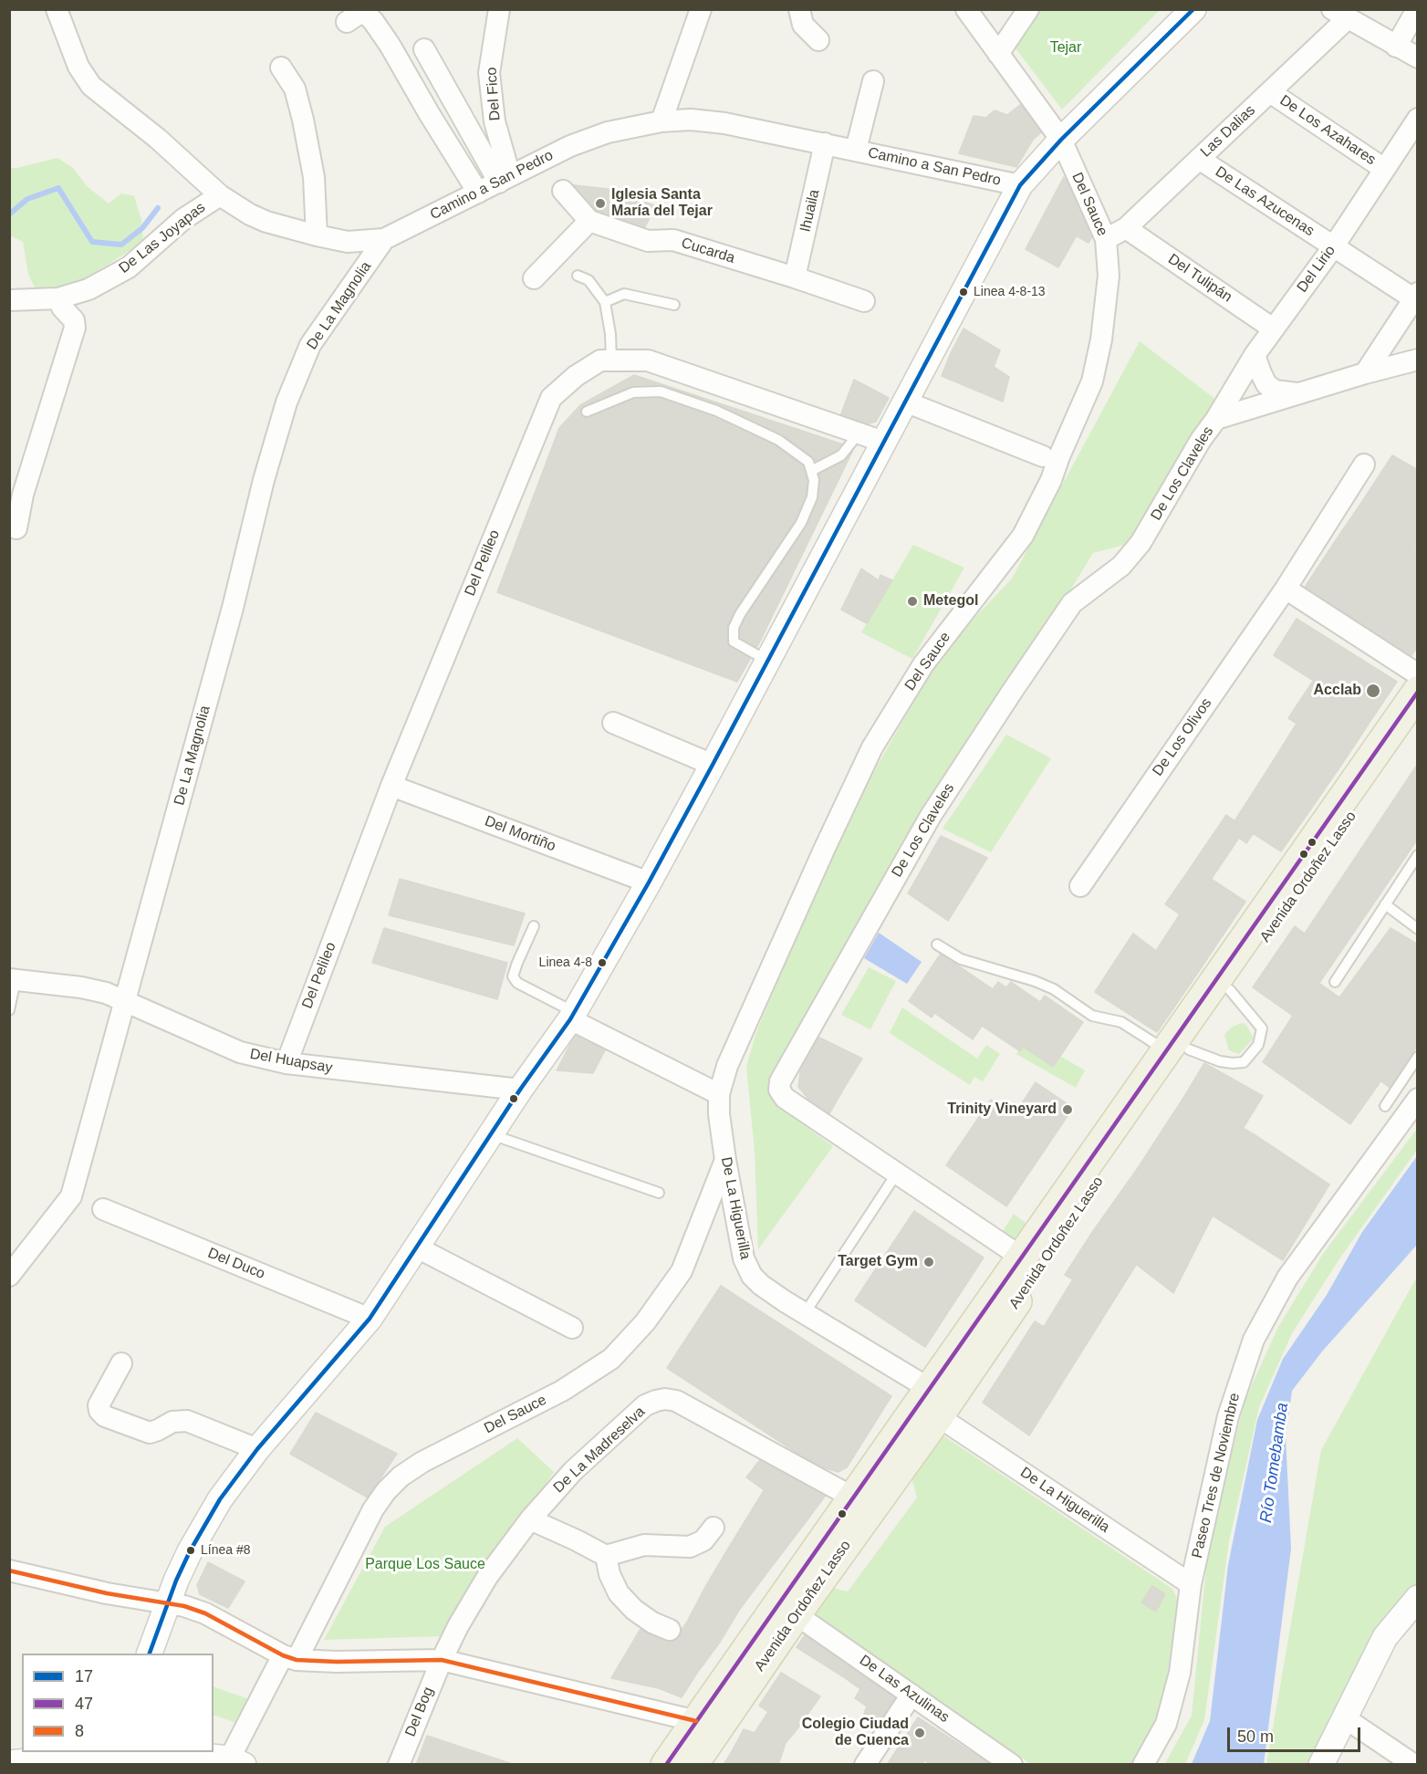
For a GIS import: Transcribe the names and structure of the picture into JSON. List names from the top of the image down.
{
  "streets": {
    "main road": ["Avenida Ordoñez Lasso"],
    "street": [
      "Del Fico",
      "De Los Azahares",
      "Las Dalias",
      "Camino a San Pedro",
      "De Las Azucenas",
      "Del Sauce",
      "Ihuaila",
      "De Las Joyapas",
      "Cucarda",
      "Del Lirio",
      "Del Tulipán",
      "De La Magnolia",
      "De Los Claveles",
      "Del Pelileo",
      "De Los Olivos",
      "Del Mortiño",
      "Del Huapsay",
      "De La Higuerilla",
      "Del Duco",
      "De La Madreselva",
      "Paseo Tres de Noviembre",
      "De Las Azulinas",
      "Del Bog"
    ]
  },
  "crossings": [
    ["Del Fico", "Camino a San Pedro"],
    ["De Los Azahares", "Las Dalias"],
    ["De Los Azahares", "Del Lirio"],
    ["Las Dalias", "De Las Azucenas"],
    ["Las Dalias", "Del Sauce"],
    ["Las Dalias", "Del Tulipán"],
    ["Camino a San Pedro", "Ihuaila"],
    ["Camino a San Pedro", "De Las Joyapas"],
    ["Camino a San Pedro", "De La Magnolia"],
    ["De Las Azucenas", "Del Lirio"],
    ["Del Sauce", "De La Higuerilla"],
    ["Ihuaila", "Cucarda"],
    ["Del Lirio", "Del Tulipán"],
    ["Del Lirio", "De Los Claveles"],
    ["De La Magnolia", "Del Huapsay"],
    ["De Los Claveles", "Avenida Ordoñez Lasso"],
    ["Del Pelileo", "Del Mortiño"],
    ["Del Pelileo", "Del Huapsay"],
    ["Avenida Ordoñez Lasso", "De La Higuerilla"],
    ["Avenida Ordoñez Lasso", "De La Madreselva"],
    ["Avenida Ordoñez Lasso", "De Las Azulinas"],
    ["De La Higuerilla", "Paseo Tres de Noviembre"],
    ["De La Madreselva", "Del Bog"]
  ],
  "water": ["Río Tomebamba"],
  "parks": ["Tejar", "Parque Los Sauce"],
  "places": [
    "Iglesia Santa María del Tejar",
    "Linea 4-8-13",
    "Metegol",
    "Acclab",
    "Linea 4-8",
    "Trinity Vineyard",
    "Target Gym",
    "Línea #8",
    "Colegio Ciudad de Cuenca"
  ],
  "lines": ["transit line 17", "transit line 47", "transit line 8"],
  "legend": ["17", "47", "8"],
  "scale_bar": "50 m"
}
